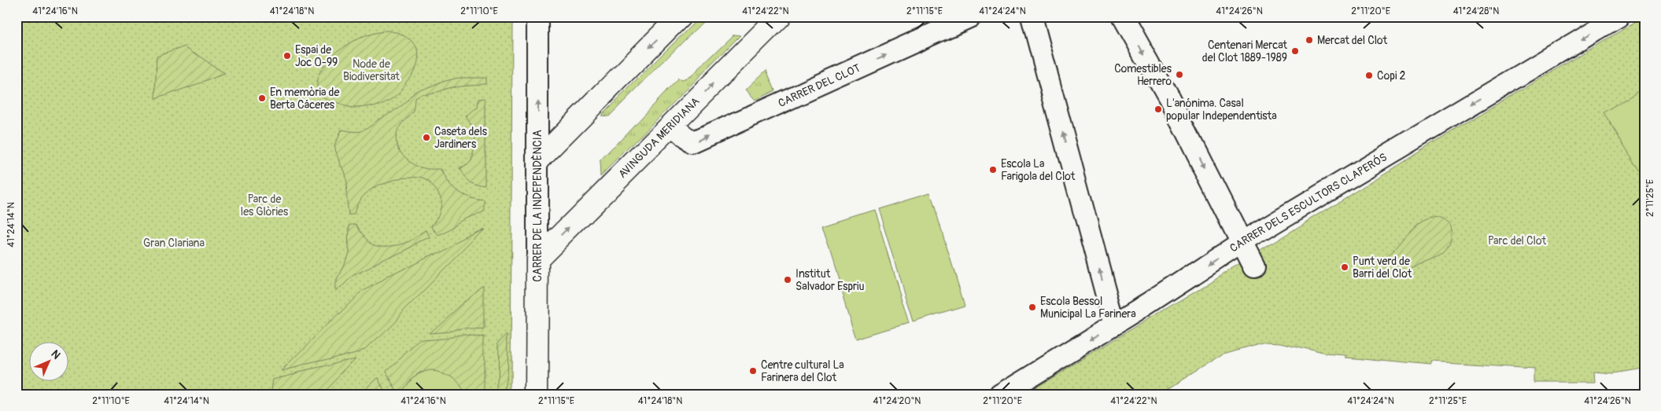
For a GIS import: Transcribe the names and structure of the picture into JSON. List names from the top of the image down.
{
  "streets": {
    "street": [
      "CARRER DEL CLOT",
      "AVINGUDA MERIDIANA",
      "CARRER DELS ESCULTORS CLAPERÓS",
      "CARRER DE LA INDEPENDÈNCIA"
    ]
  },
  "crossings": [
    ["CARRER DEL CLOT", "AVINGUDA MERIDIANA"],
    ["AVINGUDA MERIDIANA", "CARRER DE LA INDEPENDÈNCIA"]
  ],
  "one_way": ["CARRER DEL CLOT", "CARRER DELS ESCULTORS CLAPERÓS", "CARRER DE LA INDEPENDÈNCIA"],
  "parks": [
    "Node de Biodiversitat",
    "Parc de les Glòries",
    "Parc del Clot",
    "Gran Clariana"
  ],
  "places": [
    "Mercat del Clot",
    "Centenari Mercat del Clot 1889-1989",
    "Espai de Joc 0-99",
    "Comestibles Herrero",
    "Copi 2",
    "En memòria de Berta Cáceres",
    "L'anónima. Casal popular Independentista",
    "Caseta dels Jardiners",
    "Escola La Farigola del Clot",
    "Punt verd de Barri del Clot",
    "Institut Salvador Espriu",
    "Escola Bessol Municipal La Farinera",
    "Centre cultural La Farinera del Clot"
  ],
  "north": "top right",
  "coordinates": [
    "41°24'16\"N",
    "41°24'18\"N",
    "2°11'10\"E",
    "41°24'22\"N",
    "2°11'15\"E",
    "41°24'24\"N",
    "41°24'26\"N",
    "2°11'20\"E",
    "41°24'28\"N",
    "2°11'25\"E",
    "41°24'14\"N",
    "41°24'20\"N"
  ]
}
